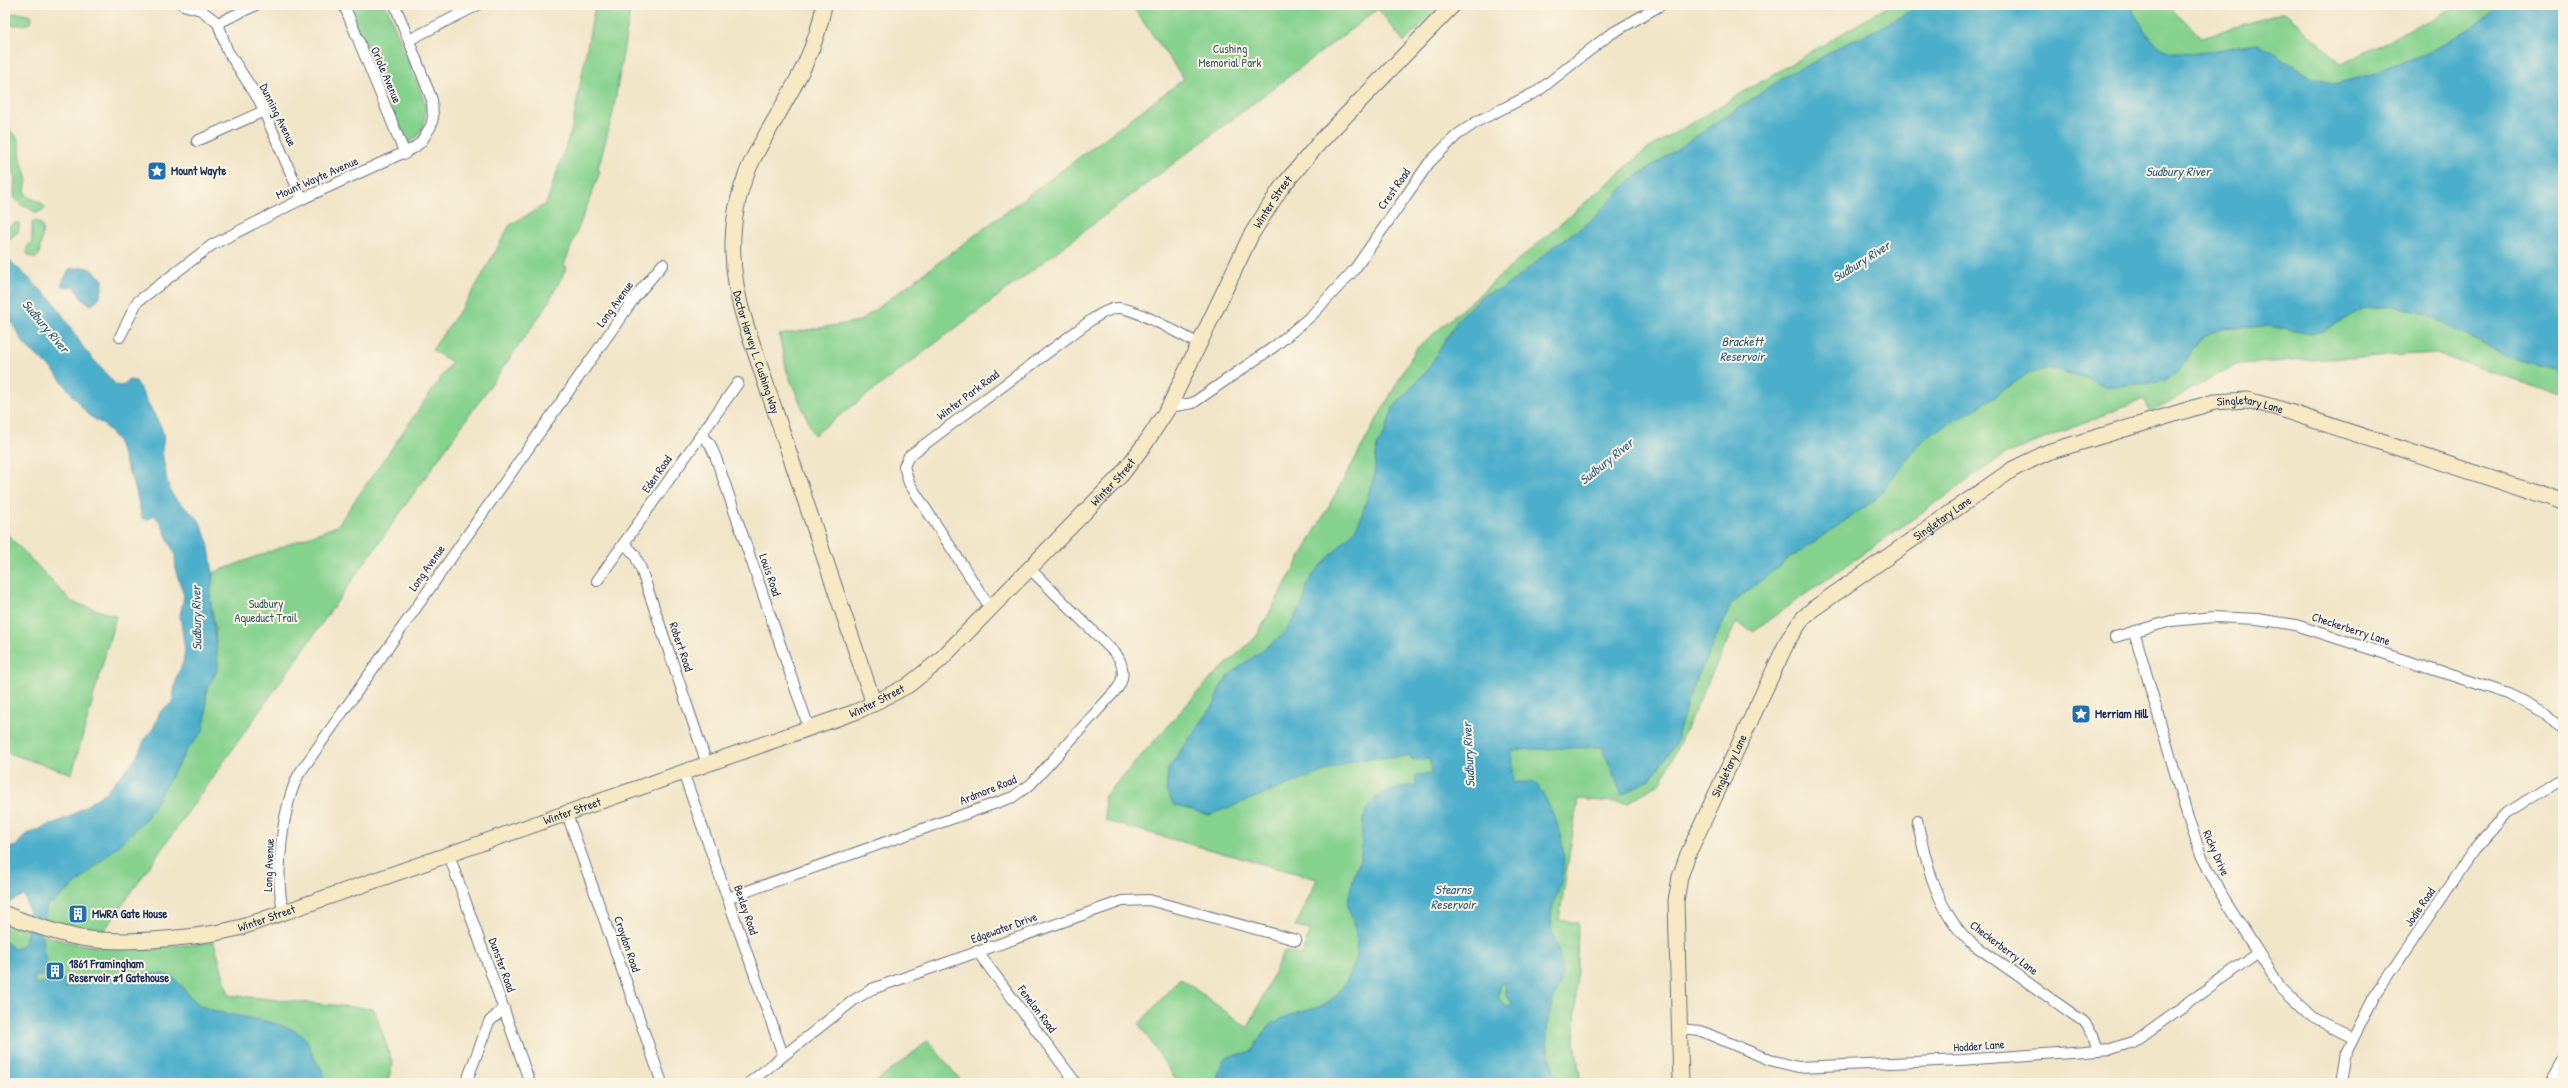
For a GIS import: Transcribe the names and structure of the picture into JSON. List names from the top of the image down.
{
  "streets": {
    "street": [
      "Oriole Avenue",
      "Dunning Avenue",
      "Mount Wayte Avenue",
      "Crest Road",
      "Winter Street",
      "Long Avenue",
      "Doctor Harvey L. Cushing Way",
      "Winter Park Road",
      "Singletary Lane",
      "Eden Road",
      "Louis Road",
      "Checkerberry Lane",
      "Robert Road",
      "Ardmore Road",
      "Ricky Drive",
      "Jodie Road",
      "Bexley Road",
      "Edgewater Drive",
      "Croydon Road",
      "Dunster Road",
      "Fenelon Road",
      "Hodder Lane"
    ]
  },
  "crossings": [
    ["Oriole Avenue", "Mount Wayte Avenue"],
    ["Dunning Avenue", "Mount Wayte Avenue"],
    ["Crest Road", "Winter Street"],
    ["Winter Street", "Long Avenue"],
    ["Winter Street", "Doctor Harvey L. Cushing Way"],
    ["Winter Street", "Winter Park Road"],
    ["Winter Street", "Louis Road"],
    ["Winter Street", "Robert Road"],
    ["Winter Street", "Ardmore Road"],
    ["Winter Street", "Bexley Road"],
    ["Winter Street", "Croydon Road"],
    ["Winter Street", "Dunster Road"],
    ["Singletary Lane", "Hodder Lane"],
    ["Eden Road", "Louis Road"],
    ["Eden Road", "Robert Road"],
    ["Checkerberry Lane", "Ricky Drive"],
    ["Checkerberry Lane", "Hodder Lane"],
    ["Ardmore Road", "Bexley Road"],
    ["Ricky Drive", "Jodie Road"],
    ["Ricky Drive", "Hodder Lane"],
    ["Bexley Road", "Edgewater Drive"],
    ["Edgewater Drive", "Fenelon Road"]
  ],
  "water": ["Sudbury River", "Brackett Reservoir", "Stearns Reservoir"],
  "parks": ["Cushing Memorial Park", "Sudbury Aqueduct Trail"],
  "places": {
    "place": ["Mount Wayte", "Merriam Hill"],
    "building": ["MWRA Gate House", "1861 Framingham Reservoir #1 Gatehouse"]
  }
}
